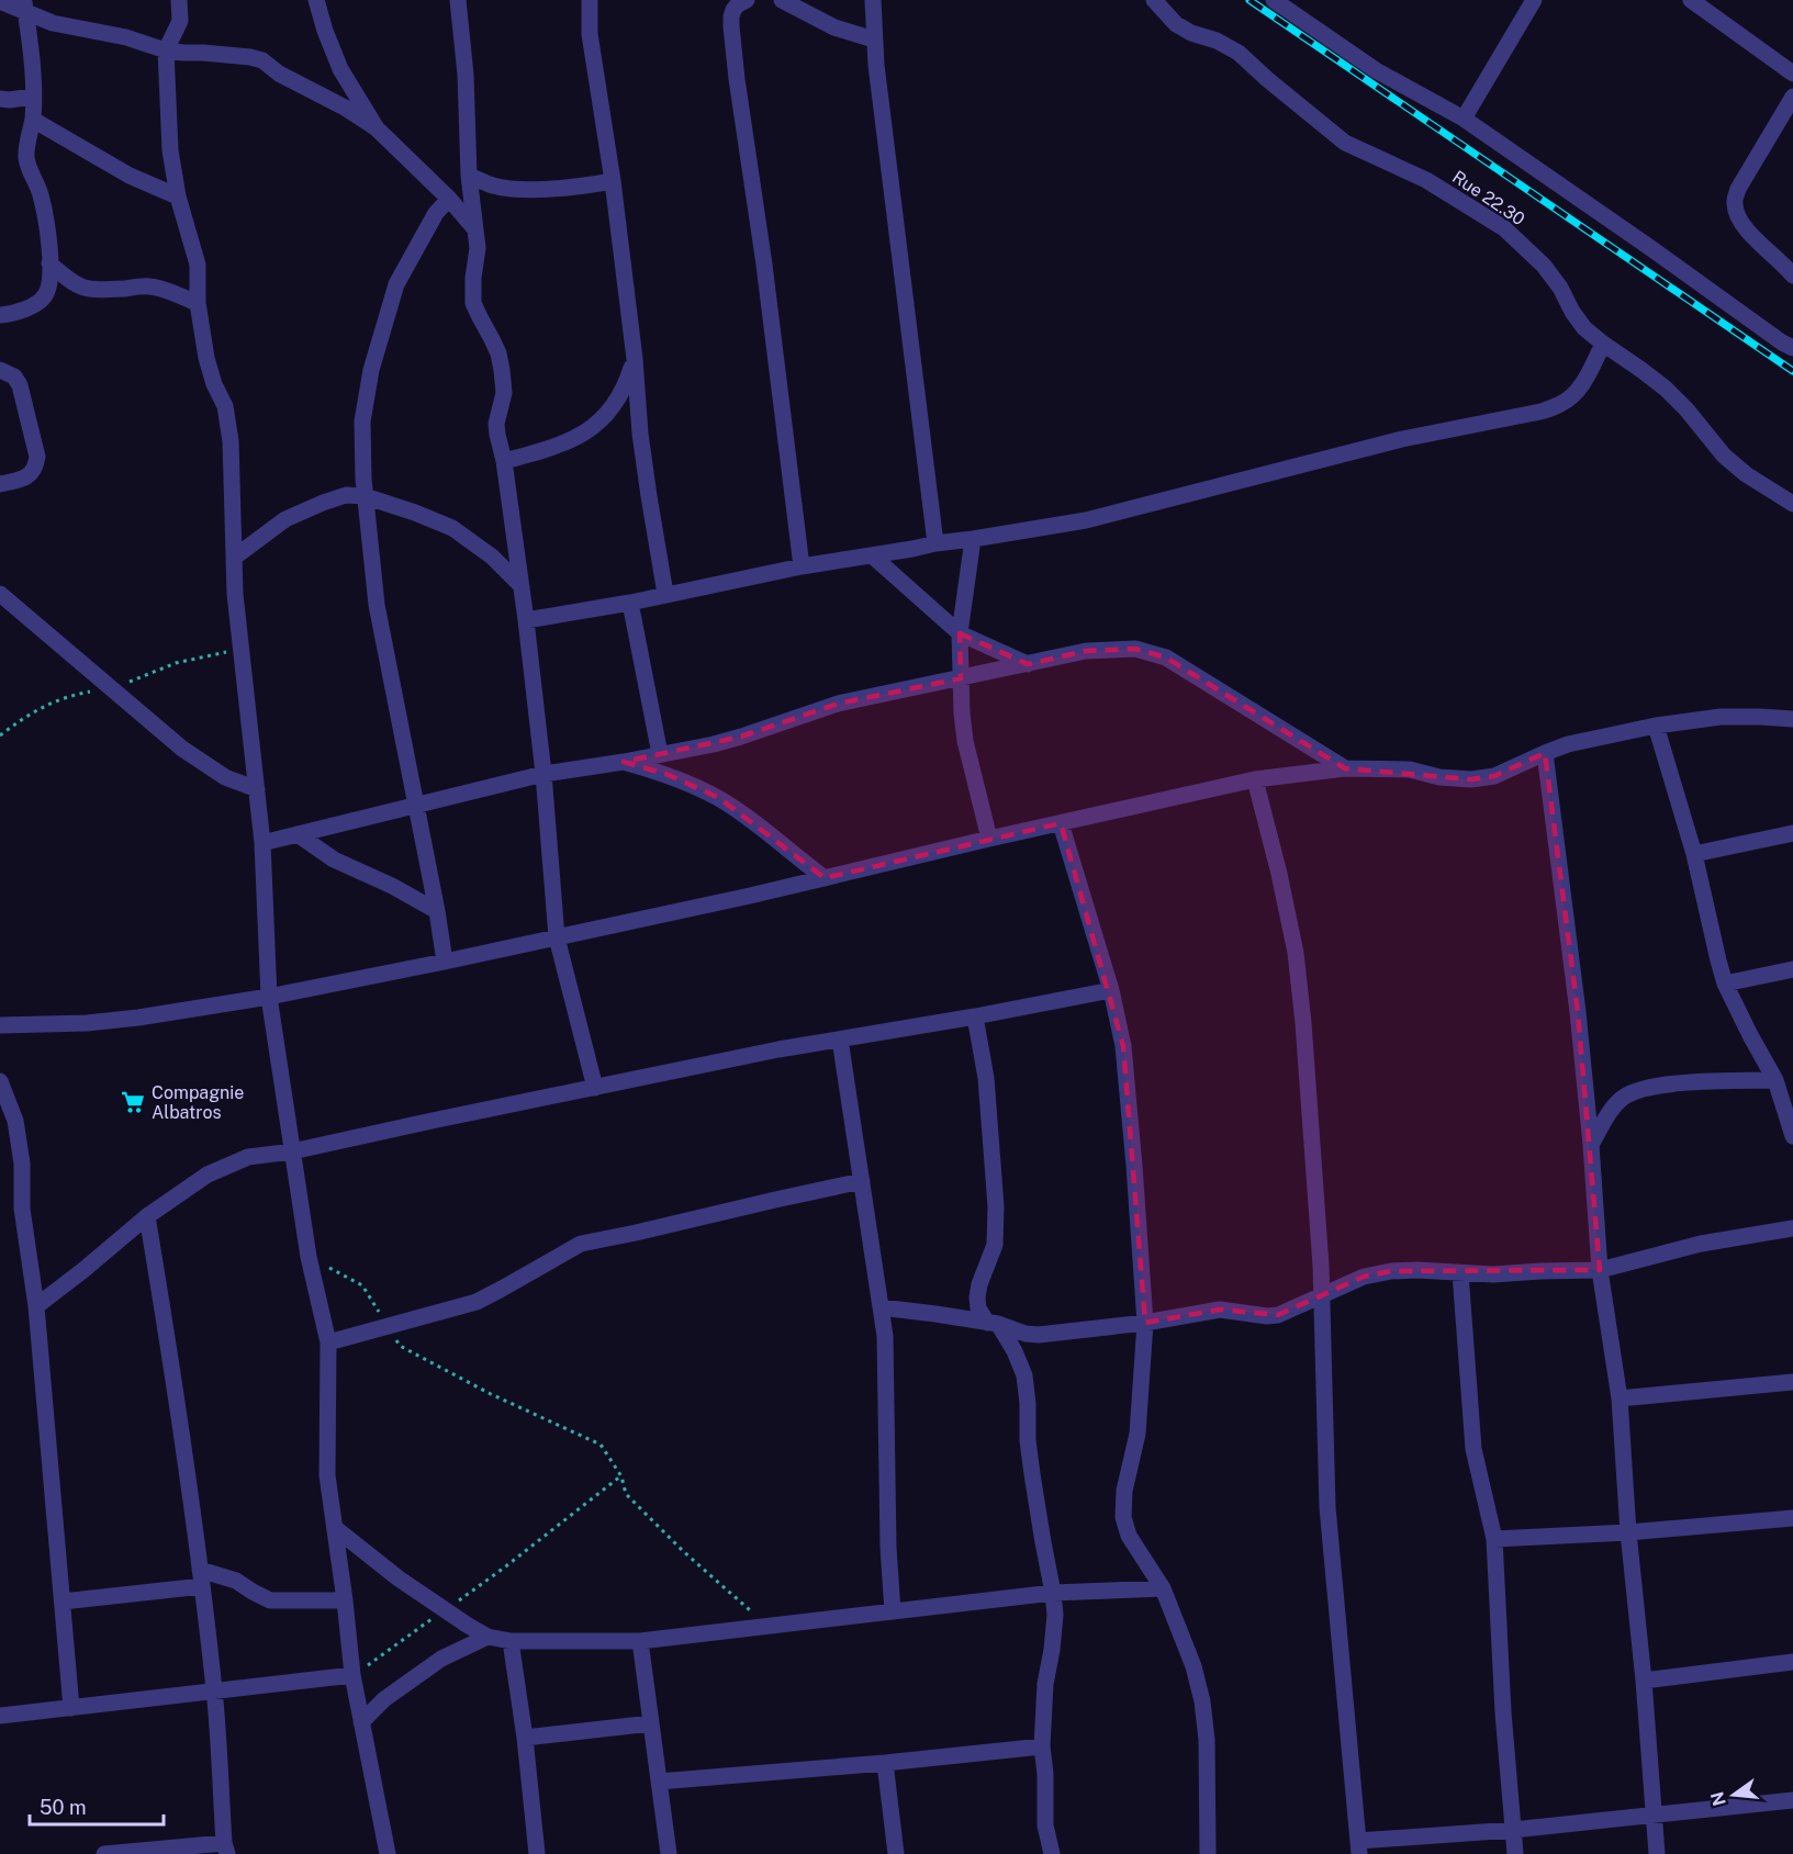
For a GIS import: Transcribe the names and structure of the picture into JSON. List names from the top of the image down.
{
  "streets": {
    "street": ["Rue 22.30"]
  },
  "places": {
    "supermarket": ["Compagnie Albatros"]
  },
  "scale_bar": "50 m",
  "north": "left"
}
